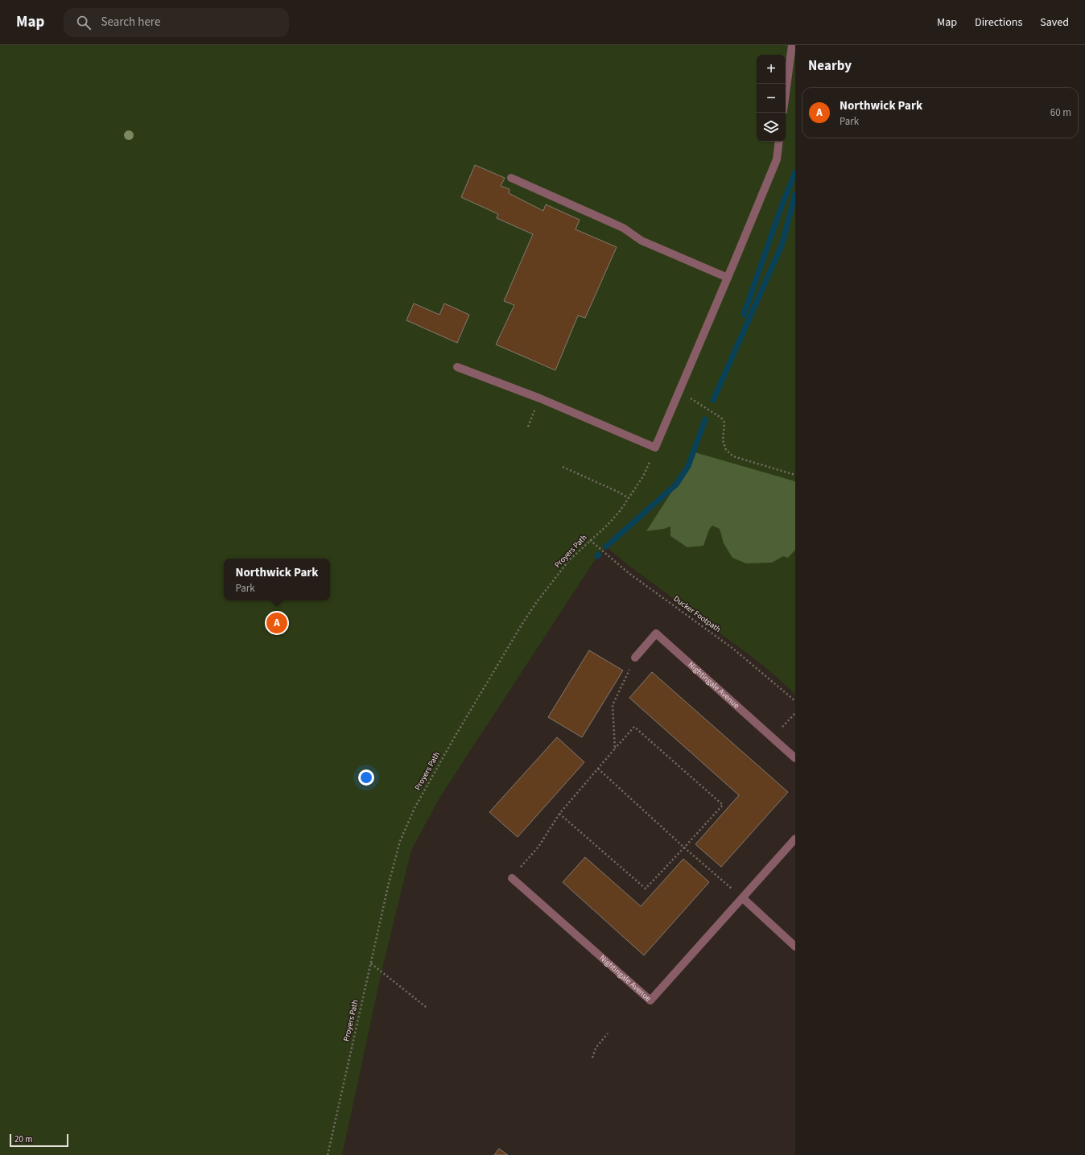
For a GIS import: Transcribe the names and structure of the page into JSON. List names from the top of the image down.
{
  "streets": {
    "street": ["Nightingale Avenue"],
    "path": ["Proyers Path", "Ducker Footpath"]
  },
  "crossings": [
    ["Proyers Path", "Ducker Footpath"]
  ],
  "scale_bar": "20 m",
  "page": {
    "header": "Map",
    "search": "Search here",
    "nav": ["Map", "Directions", "Saved"],
    "heading": "Nearby",
    "map_buttons": ["+", "−"],
    "list": [
      {
        "mark": "A",
        "name": "Northwick Park",
        "note": "Park",
        "value": "60 m"
      }
    ],
    "popup": ["Northwick Park", "Park"],
    "pins": "A",
    "scale": "20 m"
  }
}
